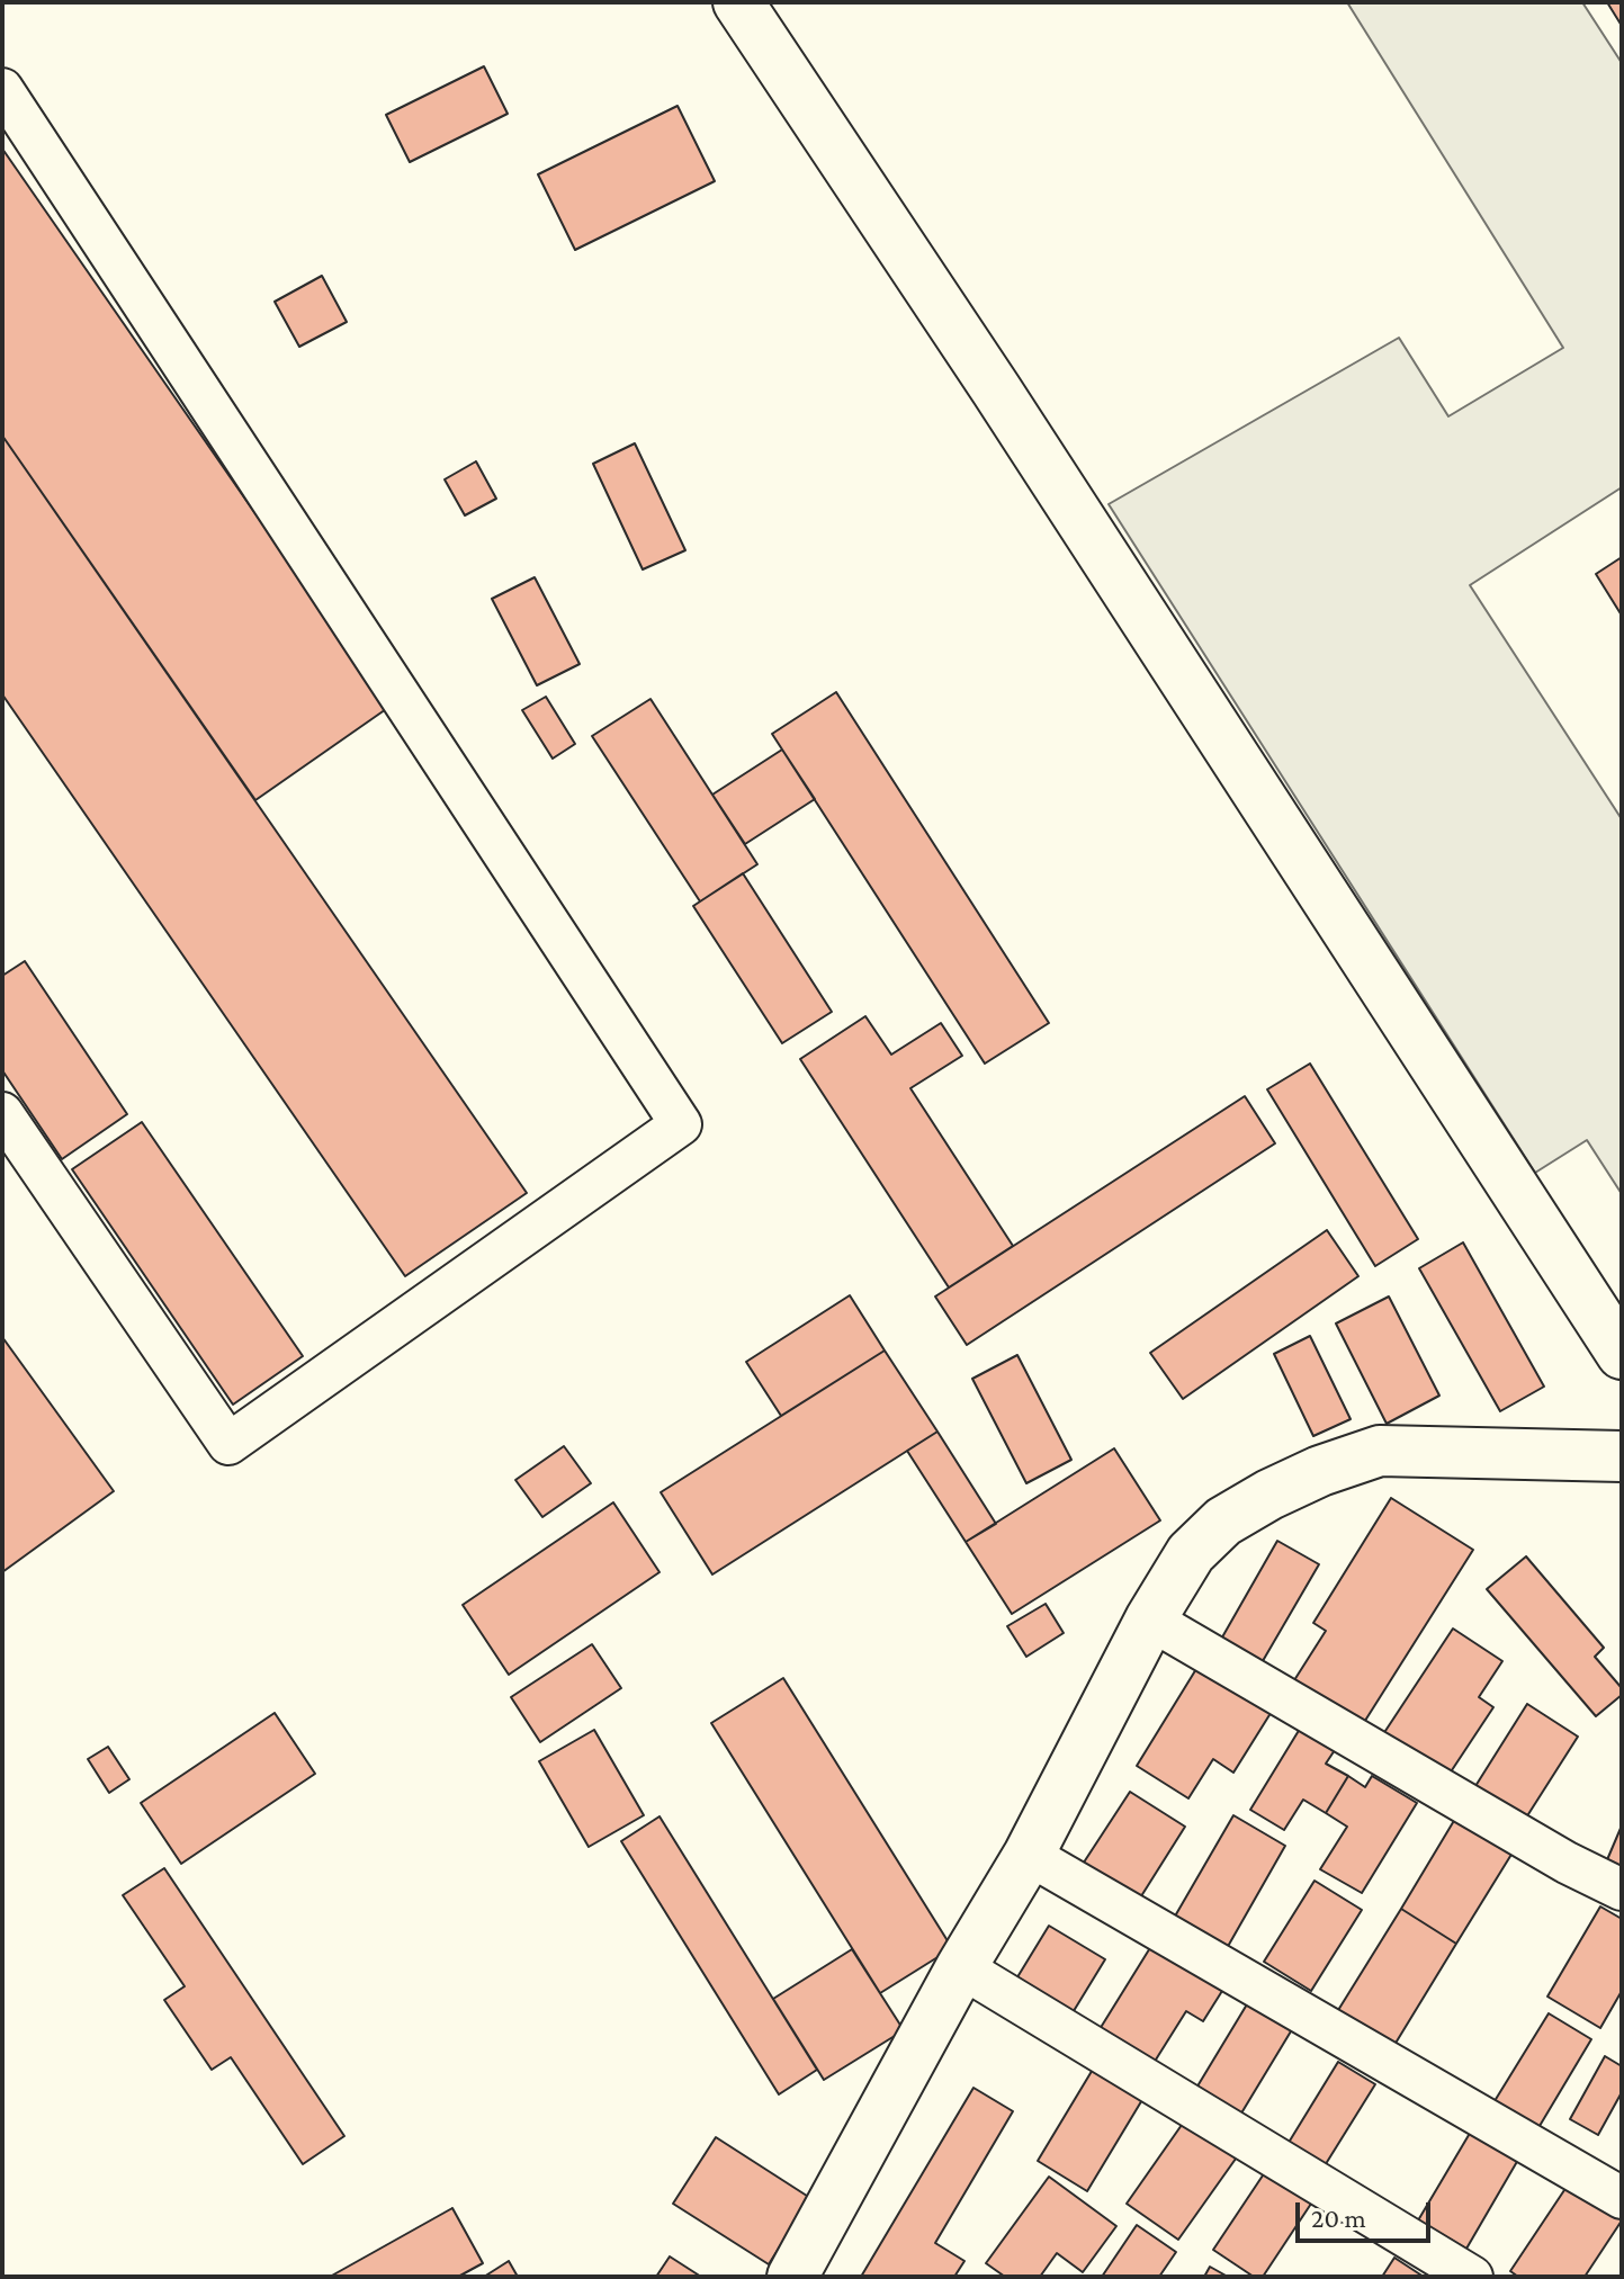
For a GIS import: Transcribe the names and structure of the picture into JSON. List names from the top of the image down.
{
  "scale_bar": "20 m"
}
